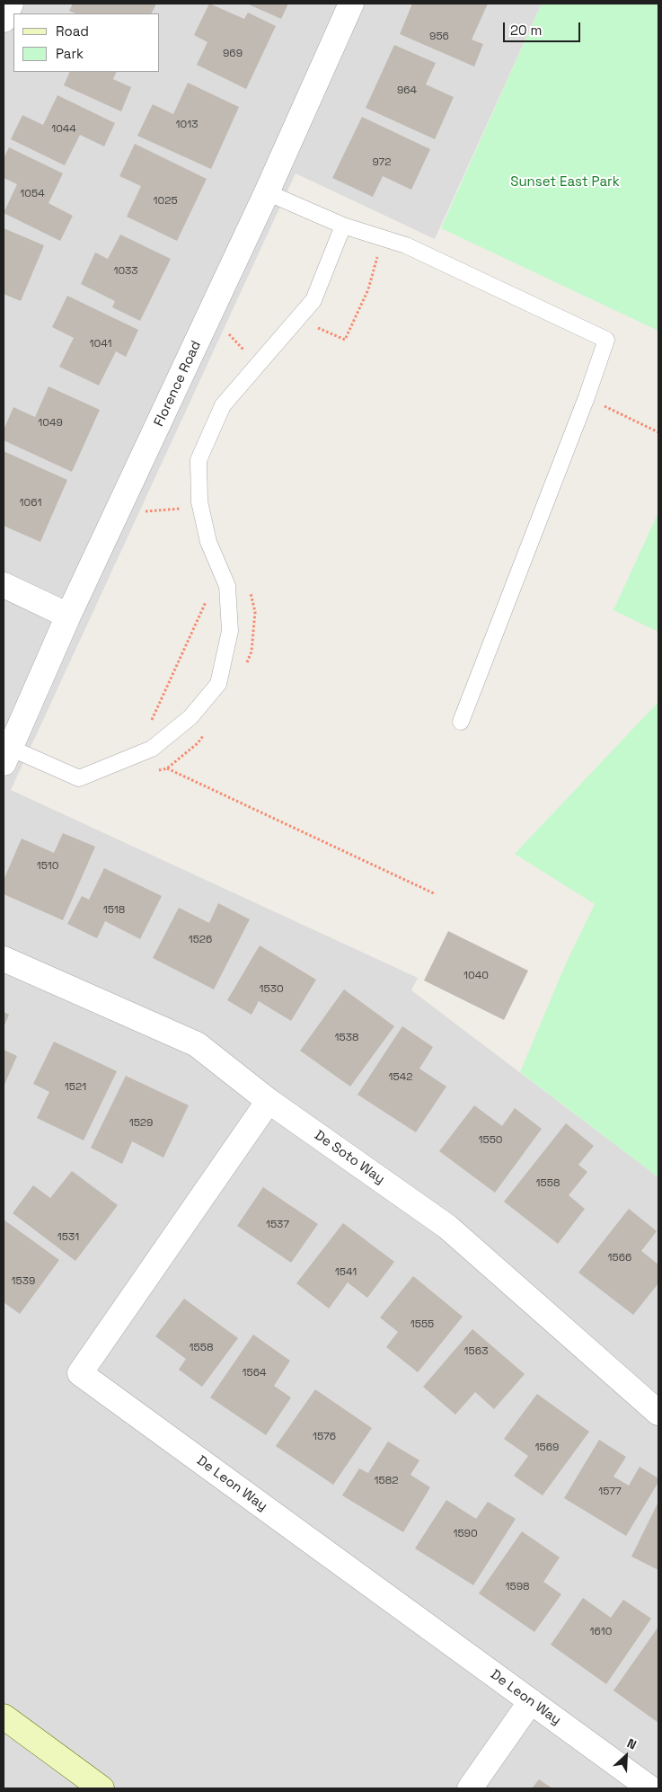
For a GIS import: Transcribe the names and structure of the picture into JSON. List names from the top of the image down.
{
  "streets": {
    "street": ["Florence Road", "De Soto Way", "De Leon Way"]
  },
  "crossings": [
    ["De Soto Way", "De Leon Way"]
  ],
  "parks": ["Sunset East Park"],
  "house_numbers": [
    "956",
    "969",
    "964",
    "1013",
    "1044",
    "972",
    "1054",
    "1025",
    "1033",
    "1041",
    "1049",
    "1061",
    "1510",
    "1518",
    "1526",
    "1040",
    "1530",
    "1538",
    "1542",
    "1521",
    "1529",
    "1550",
    "1558",
    "1537",
    "1531",
    "1566",
    "1541",
    "1539",
    "1555",
    "1558",
    "1563",
    "1564",
    "1576",
    "1569",
    "1582",
    "1577",
    "1590",
    "1598",
    "1610"
  ],
  "legend": ["Road", "Park"],
  "scale_bar": "20 m",
  "north": "top right"
}
